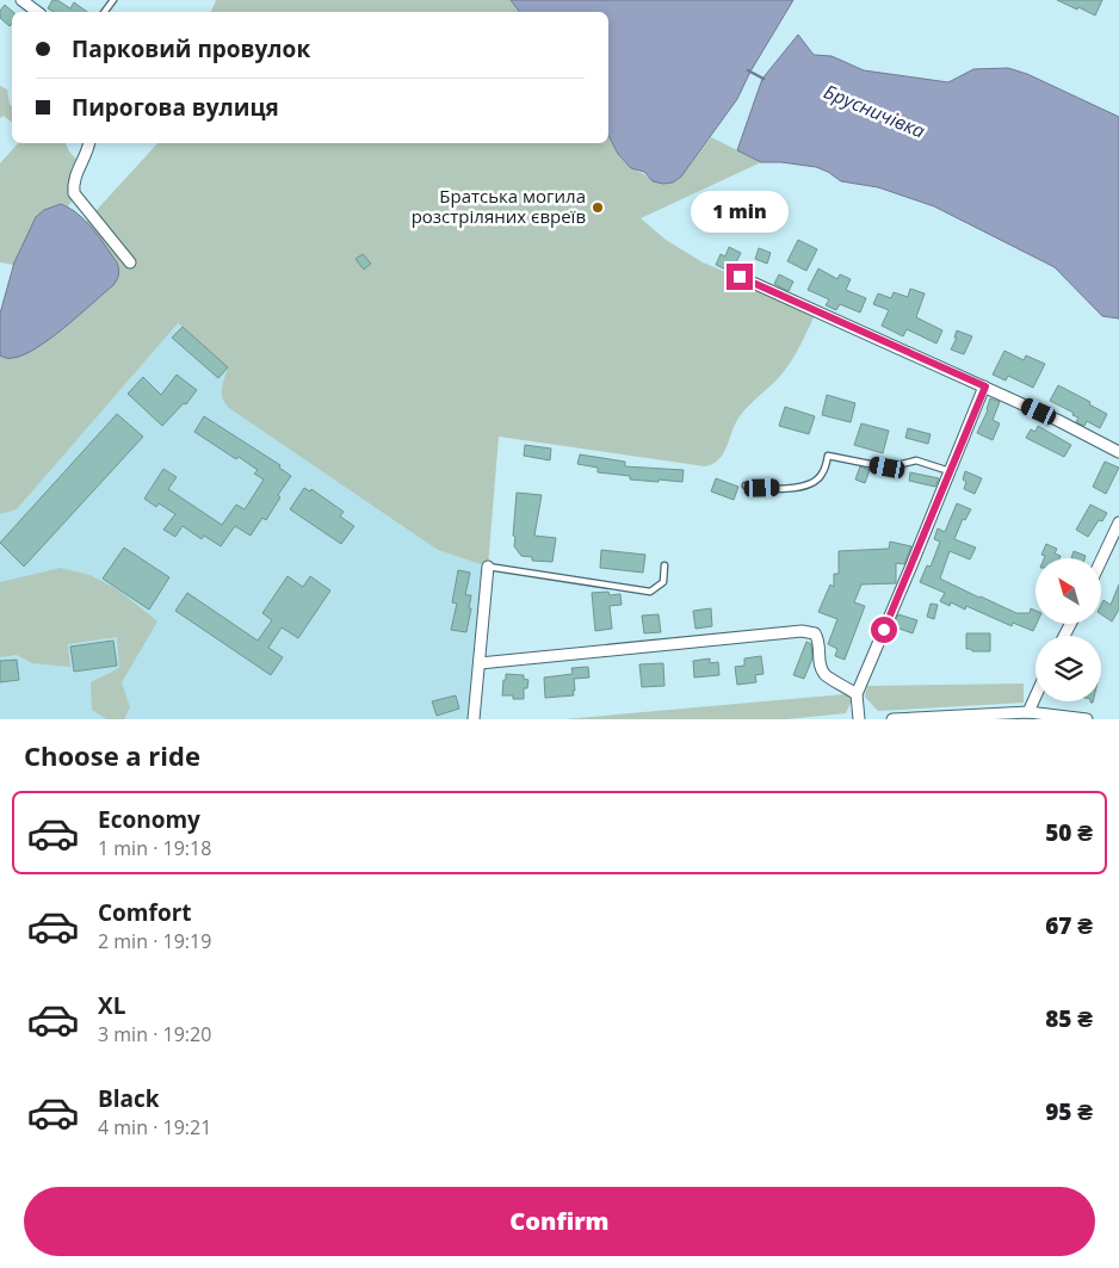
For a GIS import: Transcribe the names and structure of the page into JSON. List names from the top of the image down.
{
  "water": ["Брусничівка"],
  "places": ["Братська могила розстріляних євреїв"],
  "north": "top left",
  "page": {
    "banner": ["Парковий провулок", "Пирогова вулиця"],
    "bubble": "1 min",
    "heading": "Choose a ride",
    "list": [
      {
        "name": "Economy",
        "note": "1 min · 19:18",
        "value": "50 ₴"
      },
      {
        "name": "Comfort",
        "note": "2 min · 19:19",
        "value": "67 ₴"
      },
      {
        "name": "XL",
        "note": "3 min · 19:20",
        "value": "85 ₴"
      },
      {
        "name": "Black",
        "note": "4 min · 19:21",
        "value": "95 ₴"
      }
    ],
    "buttons": "Confirm"
  }
}
